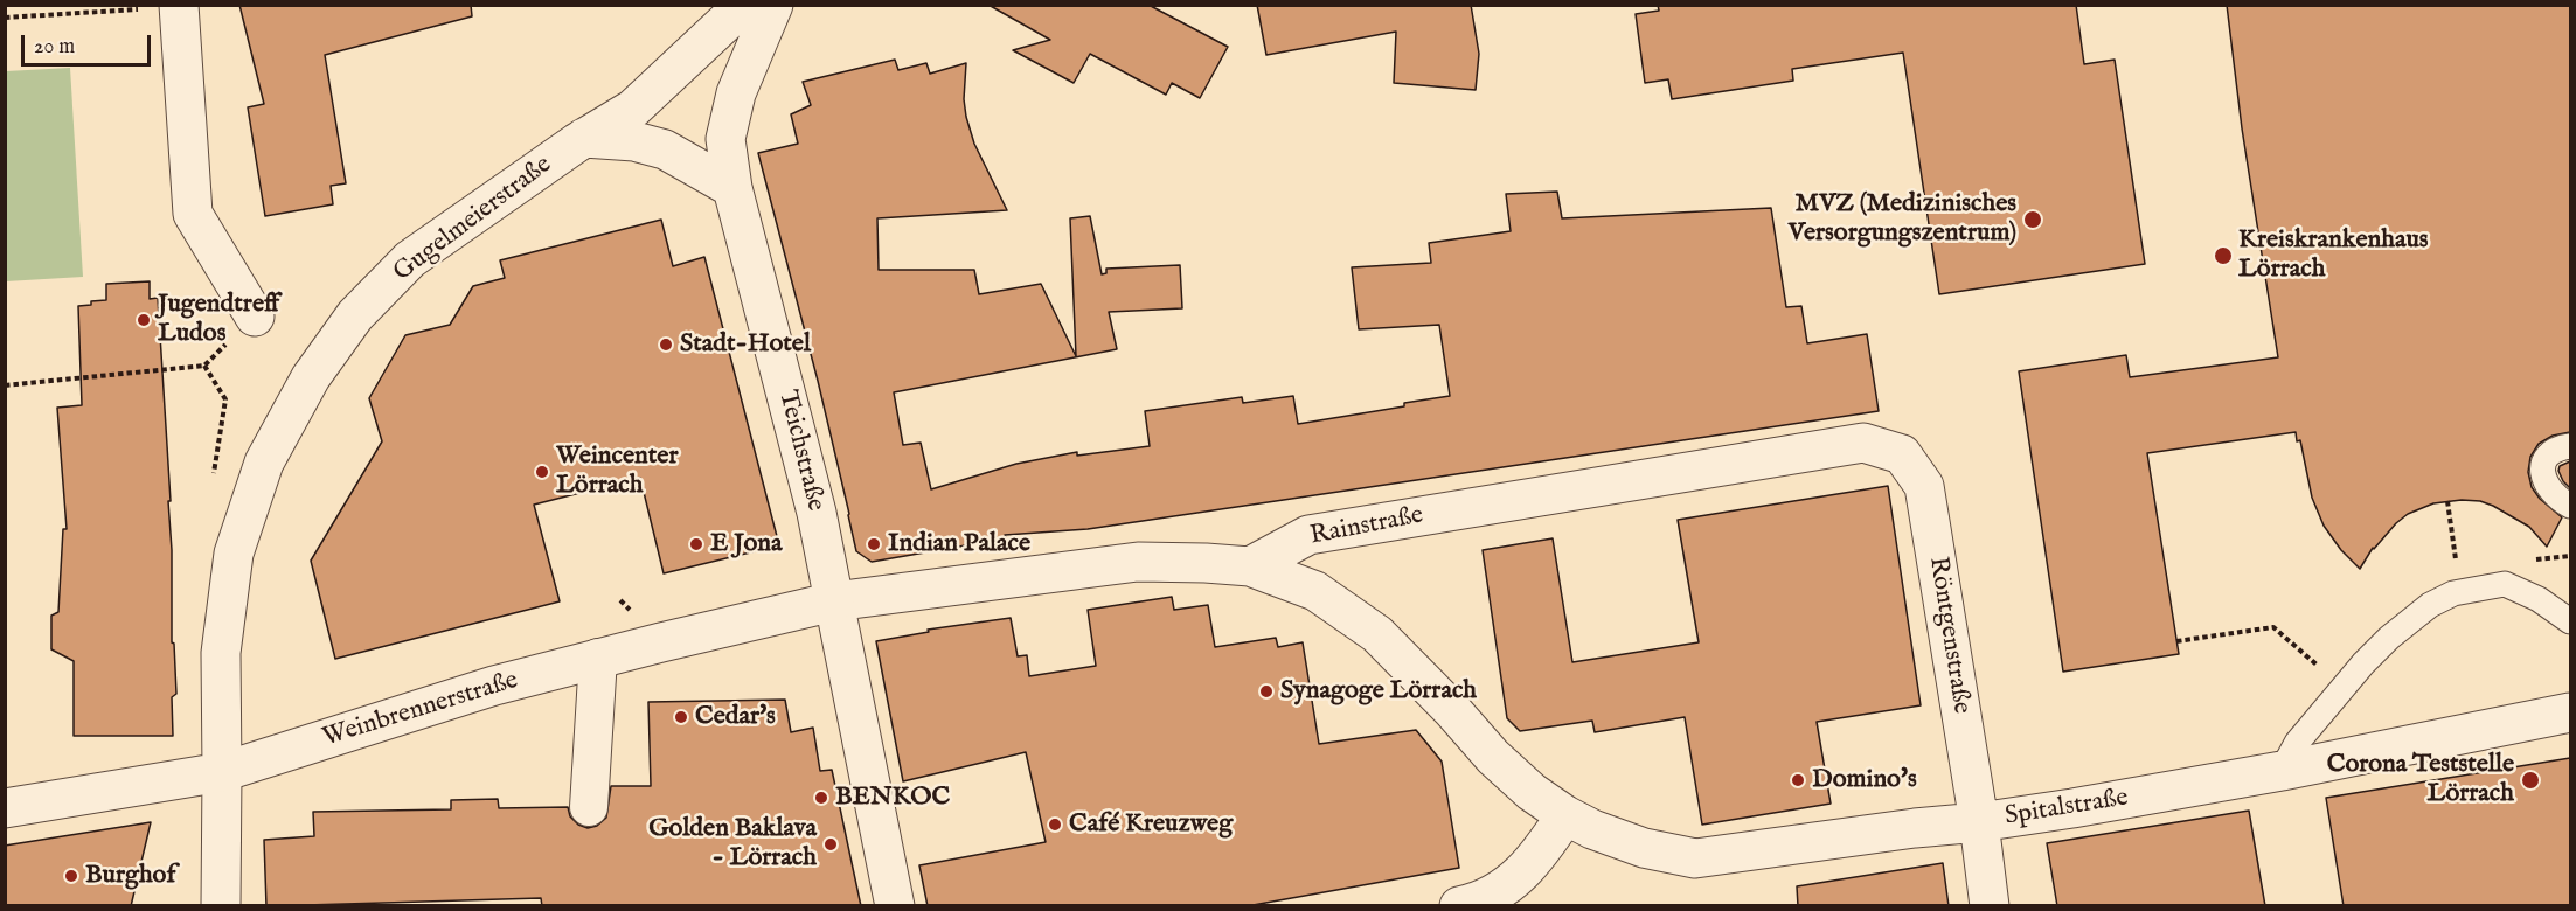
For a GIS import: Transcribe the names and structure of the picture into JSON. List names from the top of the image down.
{
  "streets": {
    "street": [
      "Gugelmeierstraße",
      "Teichstraße",
      "Rainstraße",
      "Röntgenstraße",
      "Weinbrennerstraße",
      "Spitalstraße"
    ]
  },
  "crossings": [
    ["Gugelmeierstraße", "Weinbrennerstraße"],
    ["Teichstraße", "Weinbrennerstraße"],
    ["Rainstraße", "Röntgenstraße"],
    ["Rainstraße", "Spitalstraße"],
    ["Röntgenstraße", "Spitalstraße"]
  ],
  "places": [
    "MVZ (Medizinisches Versorgungszentrum)",
    "Kreiskrankenhaus Lörrach",
    "Jugendtreff Ludos",
    "Stadt-Hotel",
    "Weincenter Lörrach",
    "E Jona",
    "Indian Palace",
    "Synagoge Lörrach",
    "Cedar's",
    "Domino's",
    "Corona Teststelle Lörrach",
    "BENKOC",
    "Café Kreuzweg",
    "Golden Baklava - Lörrach",
    "Burghof"
  ],
  "scale_bar": "20 m"
}
